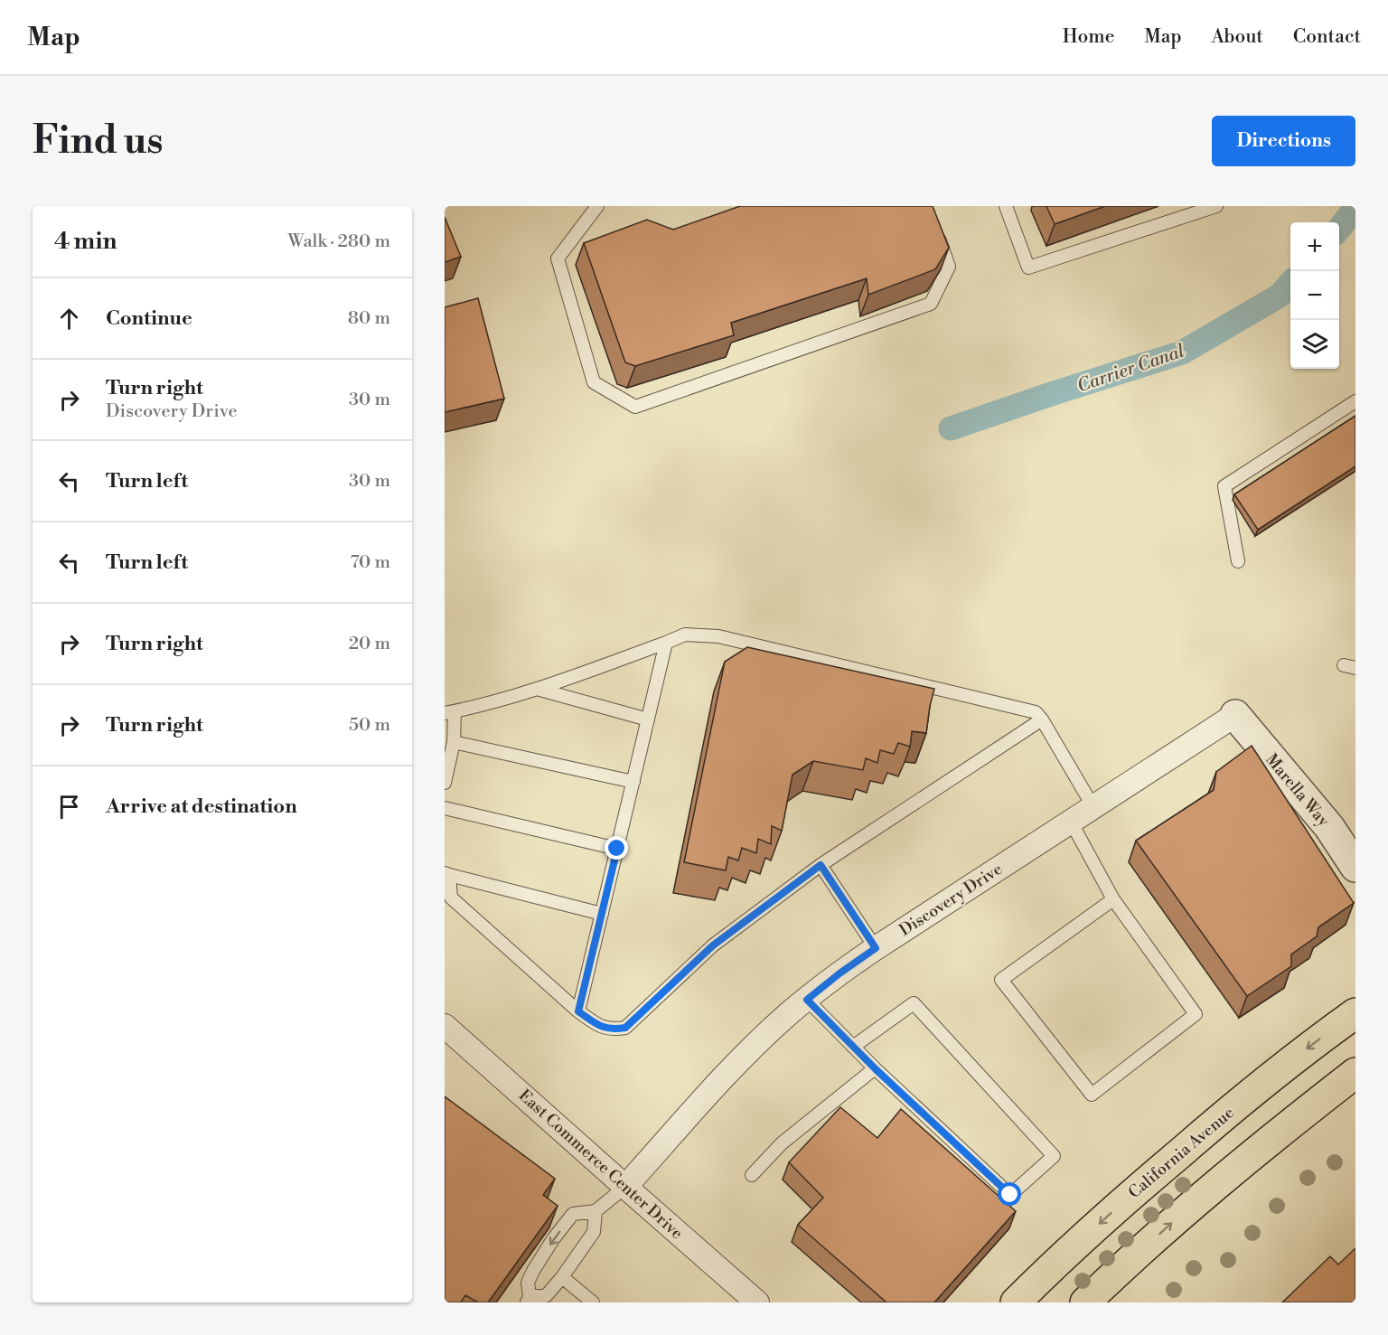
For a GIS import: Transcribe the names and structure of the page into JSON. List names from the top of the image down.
{
  "streets": {
    "main road": ["California Avenue"],
    "street": ["Marella Way", "Discovery Drive", "East Commerce Center Drive"]
  },
  "crossings": [
    ["Marella Way", "Discovery Drive"],
    ["Discovery Drive", "East Commerce Center Drive"]
  ],
  "water": ["Carrier Canal"],
  "page": {
    "header": "Map",
    "nav": [
      "Home",
      "Map",
      "About",
      "Contact"
    ],
    "buttons": "Directions",
    "title": "Find us",
    "heading": ["4 min", "Walk · 280 m"],
    "map_buttons": ["+", "−"],
    "list": [
      ["Continue", "80 m"],
      ["Turn right", "Discovery Drive", "30 m"],
      ["Turn left", "30 m"],
      ["Turn left", "70 m"],
      ["Turn right", "20 m"],
      ["Turn right", "50 m"],
      "Arrive at destination"
    ]
  }
}
